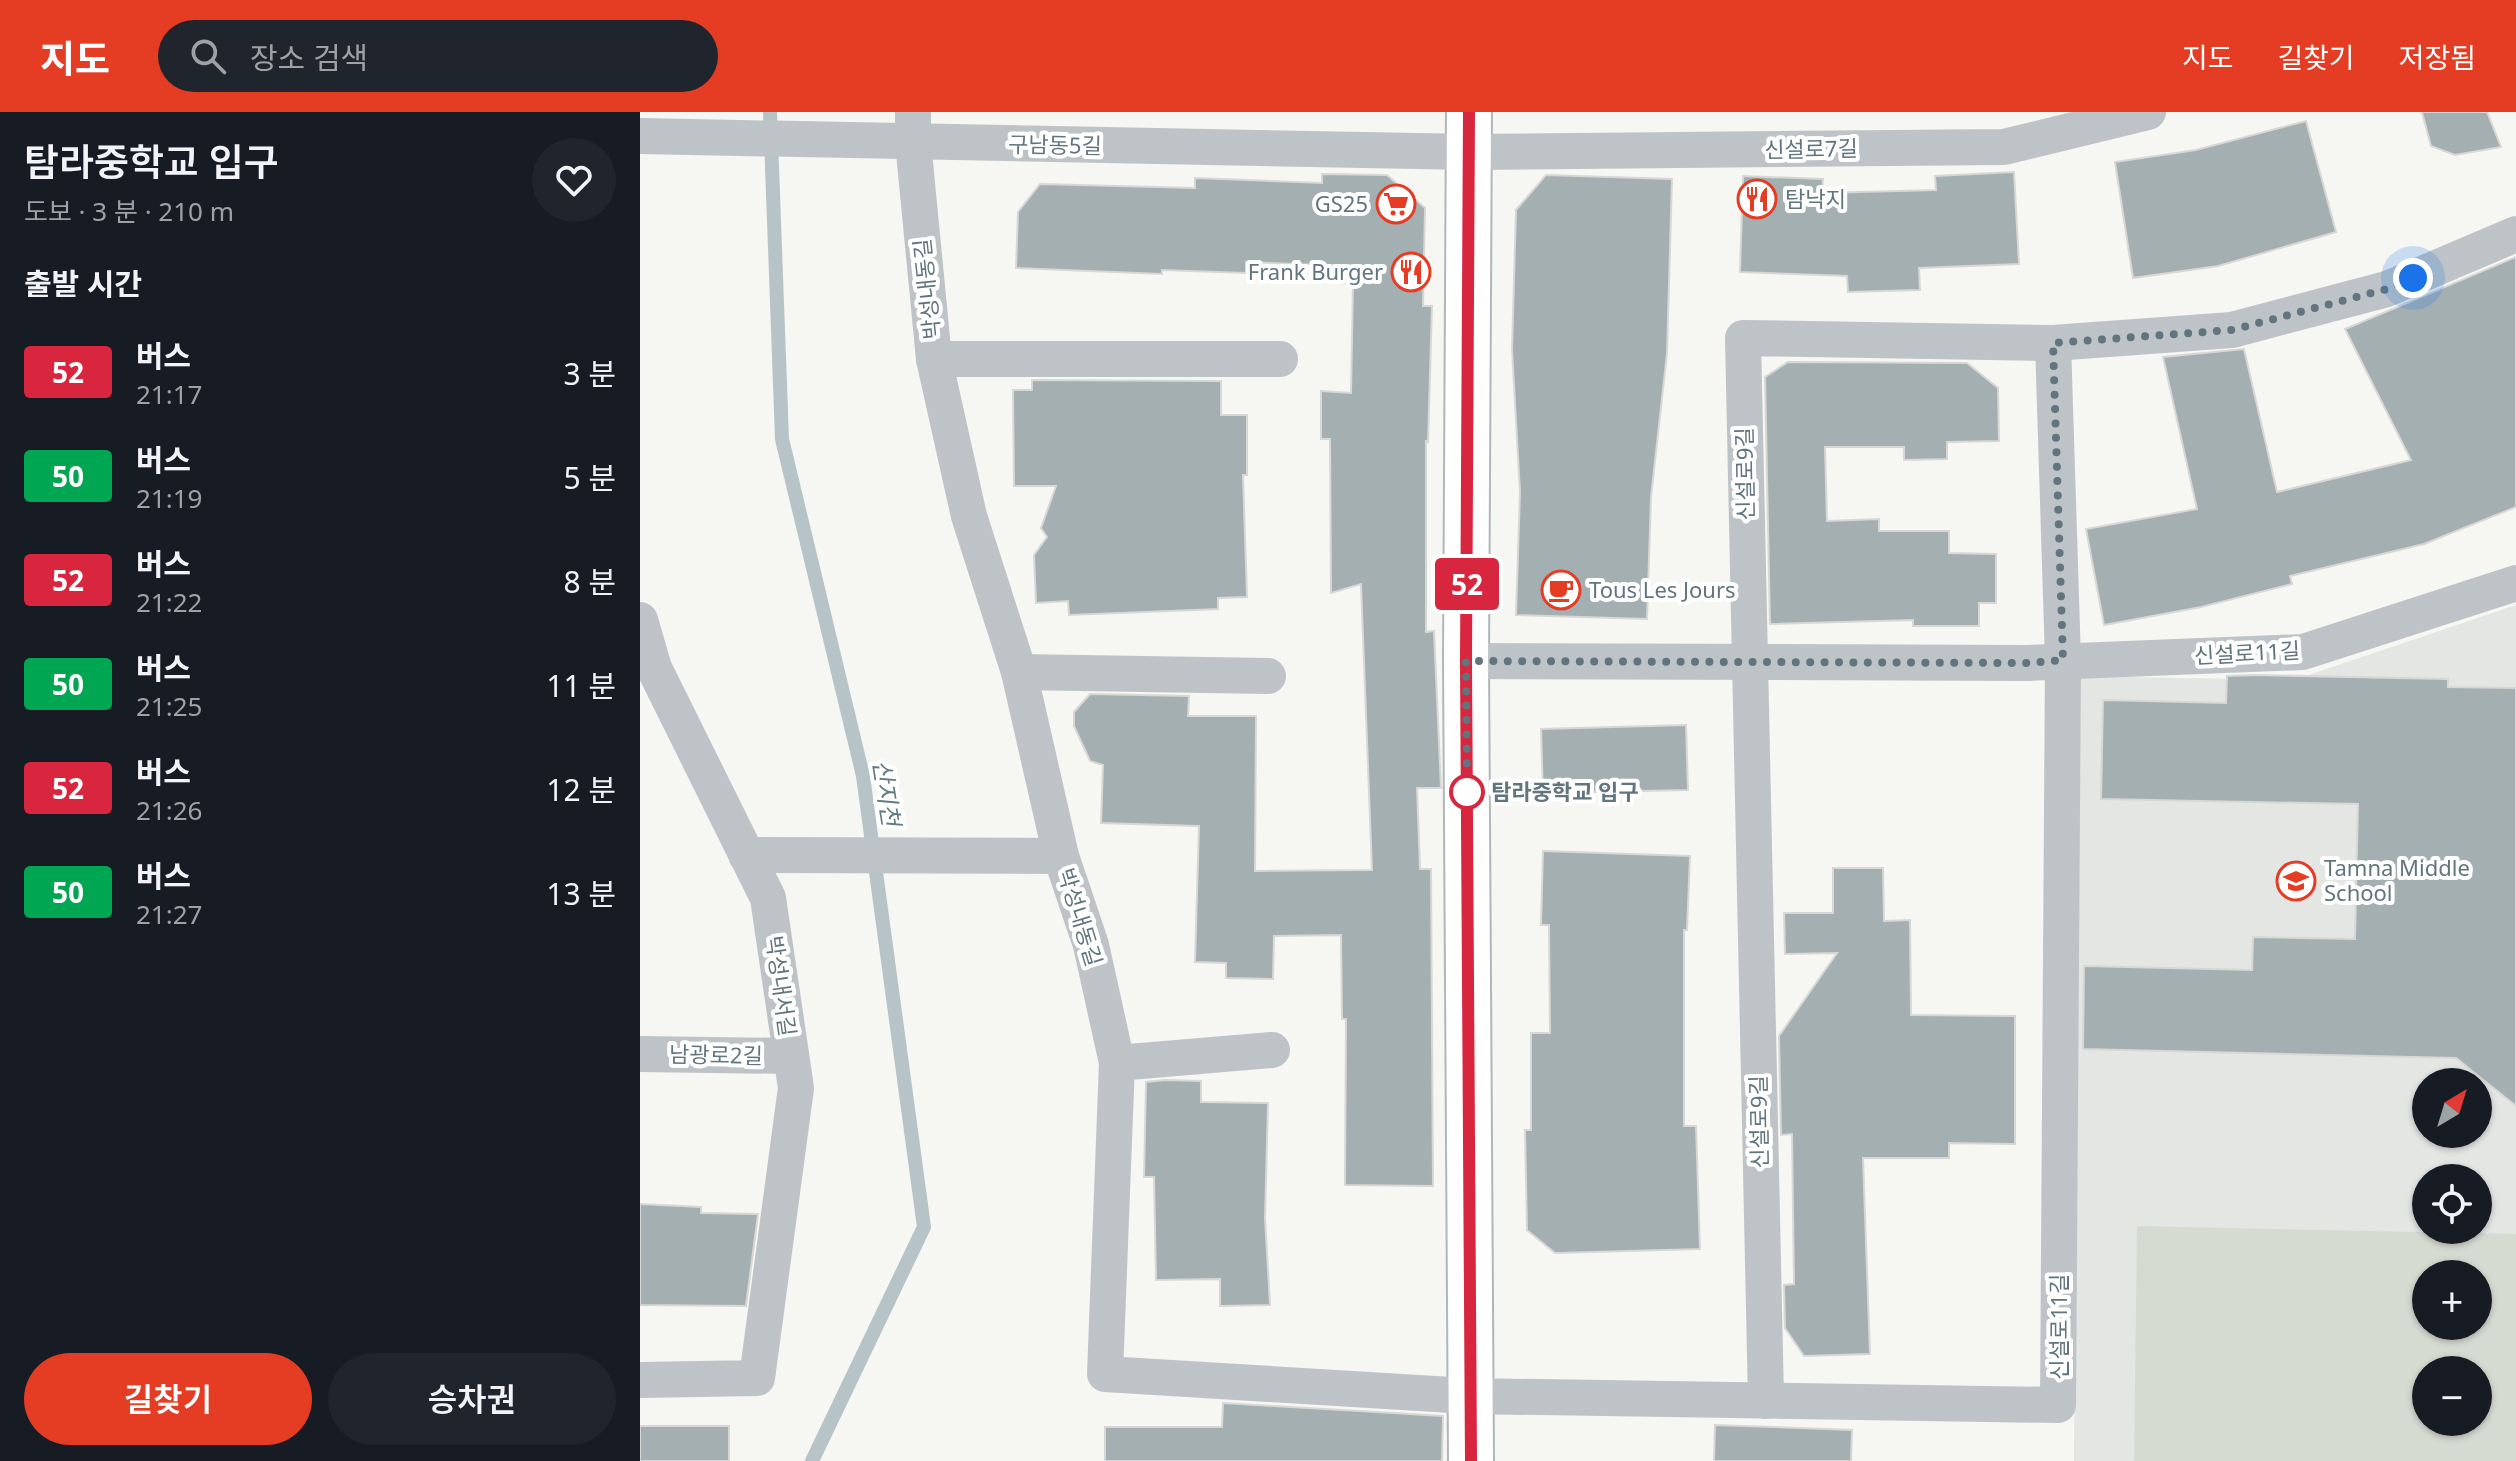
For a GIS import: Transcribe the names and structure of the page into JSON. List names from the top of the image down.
{
  "streets": {
    "street": [
      "구남동5길",
      "신설로7길",
      "박성내동길",
      "신설로9길",
      "신설로11길",
      "박성내서길",
      "남광로2길"
    ]
  },
  "crossings": [
    ["구남동5길", "신설로7길"],
    ["구남동5길", "박성내동길"],
    ["박성내동길", "신설로11길"],
    ["신설로9길", "신설로11길"],
    ["박성내서길", "남광로2길"]
  ],
  "water": ["산지천"],
  "places": {
    "restaurant": ["탐낙지", "Frank Burger"],
    "supermarket": ["GS25"],
    "cafe": ["Tous Les Jours"],
    "other": ["탐라중학교 입구"],
    "school or university": ["Tamna Middle School"]
  },
  "lines": ["bus line 52"],
  "north": "top right",
  "page": {
    "header": "지도",
    "search": "장소 검색",
    "nav": ["지도", "길찾기", "저장됨"],
    "heading": [
      ["탐라중학교 입구", "도보 · 3 분 · 210 m"],
      "출발 시간"
    ],
    "on_map": "52",
    "list": [
      {
        "mark": "52",
        "name": "버스",
        "note": "21:17",
        "value": "3 분"
      },
      {
        "mark": "50",
        "name": "버스",
        "note": "21:19",
        "value": "5 분"
      },
      {
        "mark": "52",
        "name": "버스",
        "note": "21:22",
        "value": "8 분"
      },
      {
        "mark": "50",
        "name": "버스",
        "note": "21:25",
        "value": "11 분"
      },
      {
        "mark": "52",
        "name": "버스",
        "note": "21:26",
        "value": "12 분"
      },
      {
        "mark": "50",
        "name": "버스",
        "note": "21:27",
        "value": "13 분"
      }
    ],
    "map_buttons": ["+", "−"],
    "buttons": ["길찾기", "승차권"]
  }
}
